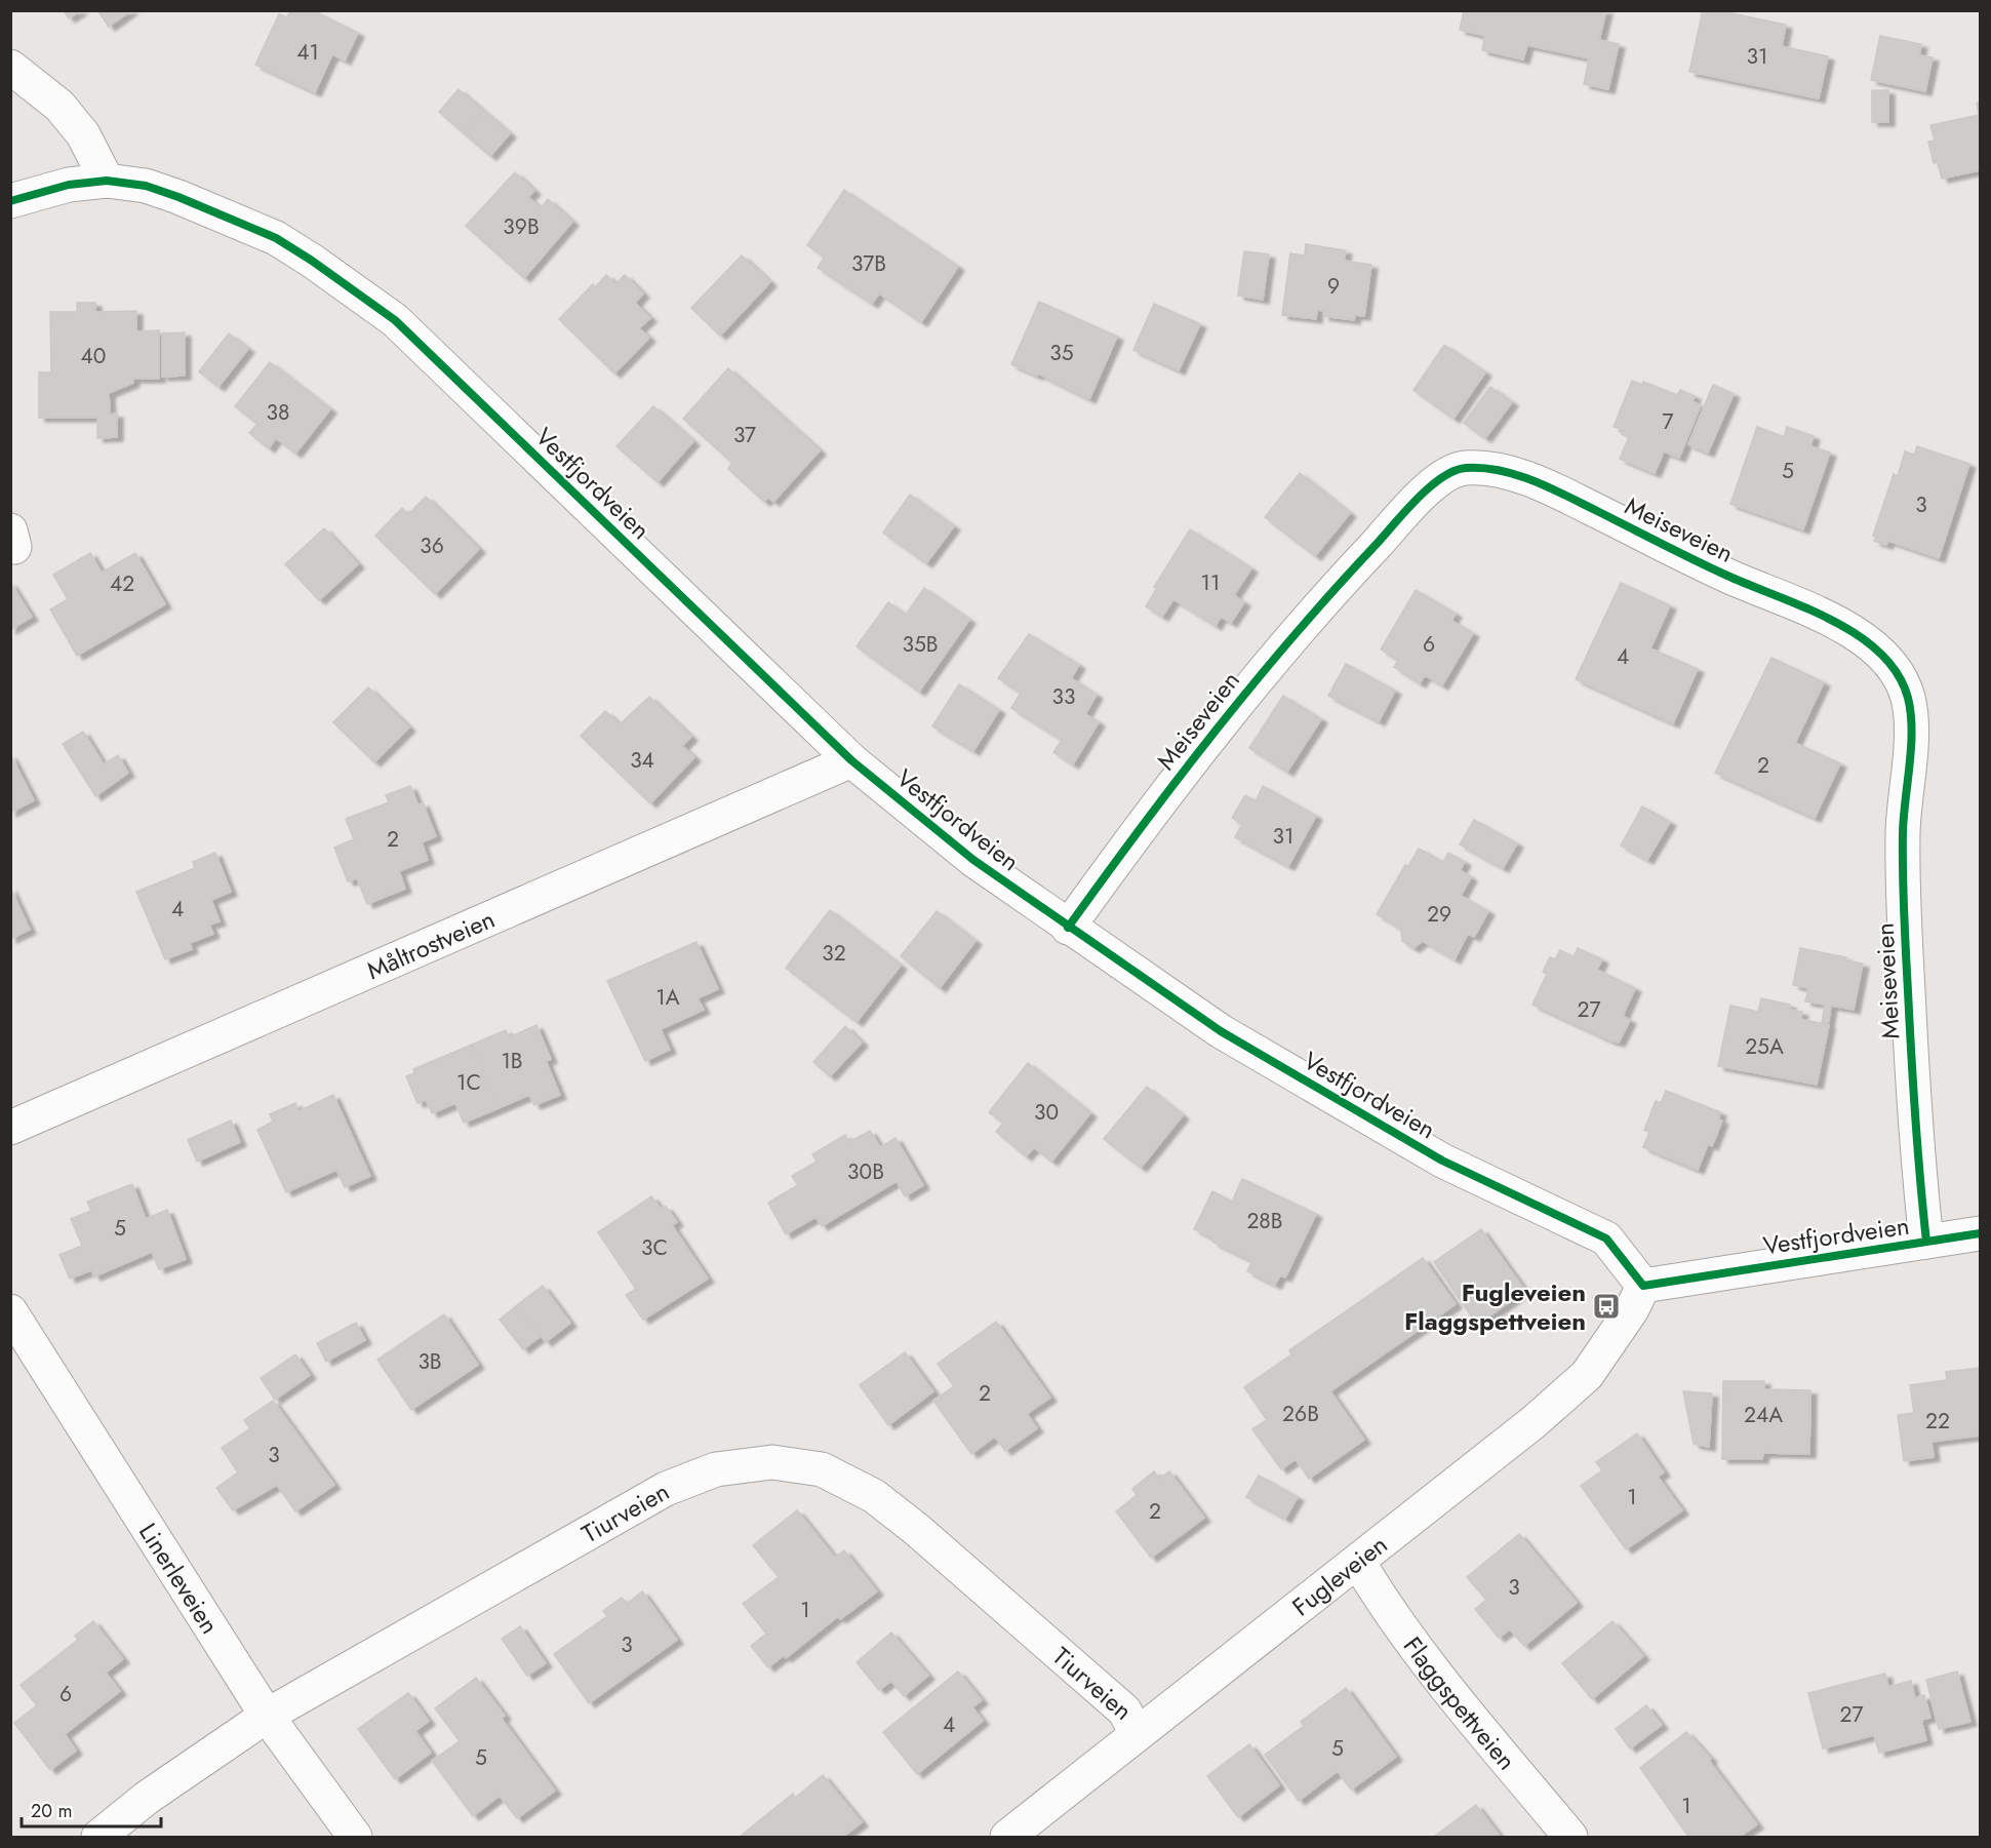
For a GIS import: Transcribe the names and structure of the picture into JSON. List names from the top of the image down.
{
  "streets": {
    "street": [
      "Vestfjordveien",
      "Meiseveien",
      "Måltrostveien",
      "Tiurveien",
      "Fugleveien",
      "Linerleveien",
      "Flaggspettveien"
    ]
  },
  "crossings": [
    ["Vestfjordveien", "Meiseveien"],
    ["Vestfjordveien", "Måltrostveien"],
    ["Vestfjordveien", "Fugleveien"],
    ["Tiurveien", "Fugleveien"],
    ["Tiurveien", "Linerleveien"],
    ["Fugleveien", "Flaggspettveien"]
  ],
  "places": {
    "bus stop": ["Fugleveien Flaggspettveien"]
  },
  "house_numbers": [
    "41",
    "31",
    "39B",
    "37B",
    "9",
    "35",
    "40",
    "38",
    "7",
    "37",
    "5",
    "3",
    "36",
    "11",
    "42",
    "35B",
    "6",
    "4",
    "33",
    "34",
    "2",
    "31",
    "2",
    "4",
    "29",
    "32",
    "1A",
    "27",
    "25A",
    "1B",
    "1C",
    "30",
    "30B",
    "28B",
    "5",
    "3C",
    "3B",
    "2",
    "26B",
    "24A",
    "22",
    "3",
    "1",
    "2",
    "3",
    "1",
    "3",
    "6",
    "27",
    "4",
    "5",
    "5",
    "1"
  ],
  "scale_bar": "20 m"
}
